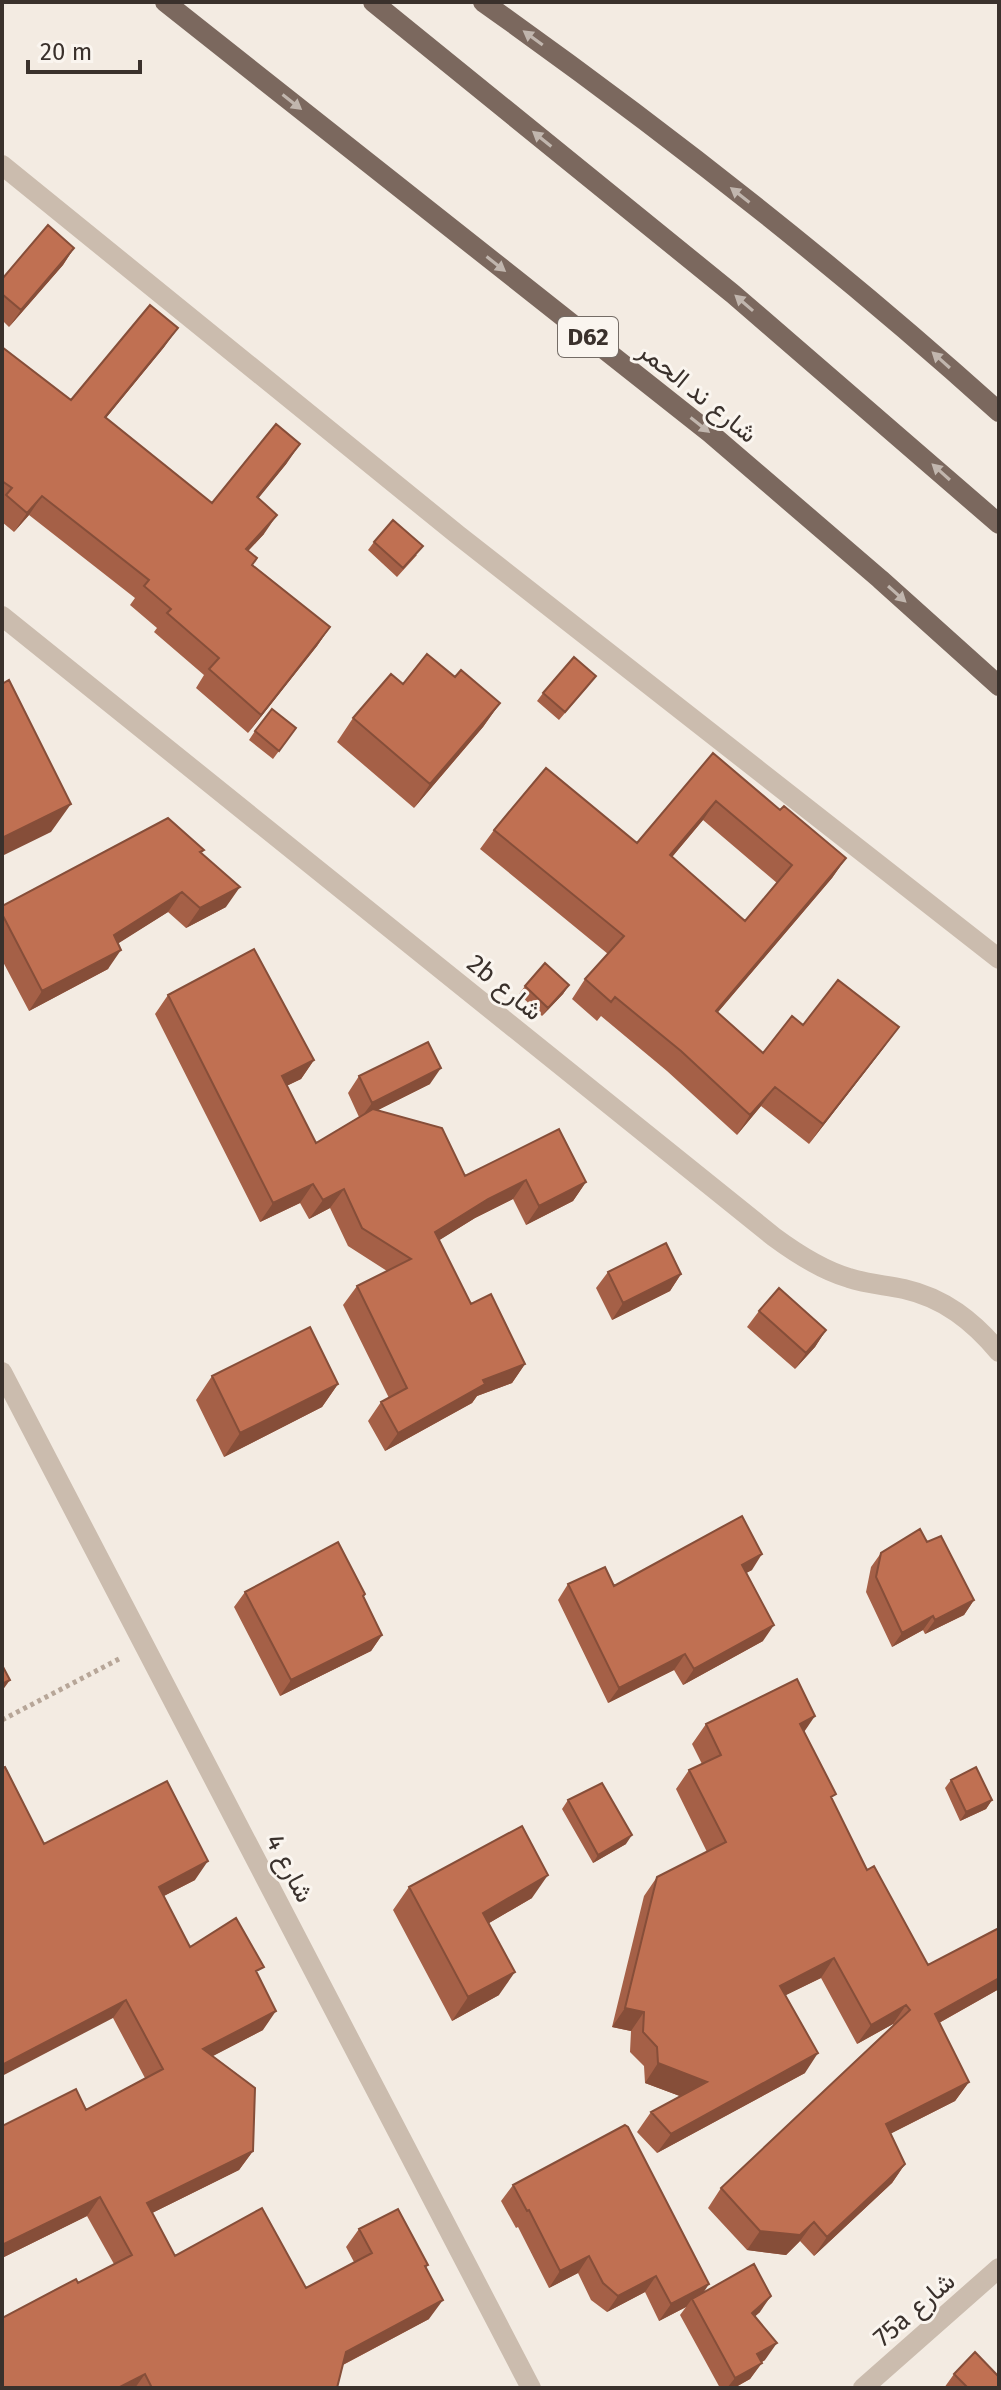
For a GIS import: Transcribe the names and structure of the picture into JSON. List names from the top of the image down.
{
  "streets": {
    "main road": ["D62", "شارع ند الحمر"],
    "street": ["2b شارع", "شارع 4", "75a شارع"]
  },
  "scale_bar": "20 m"
}
